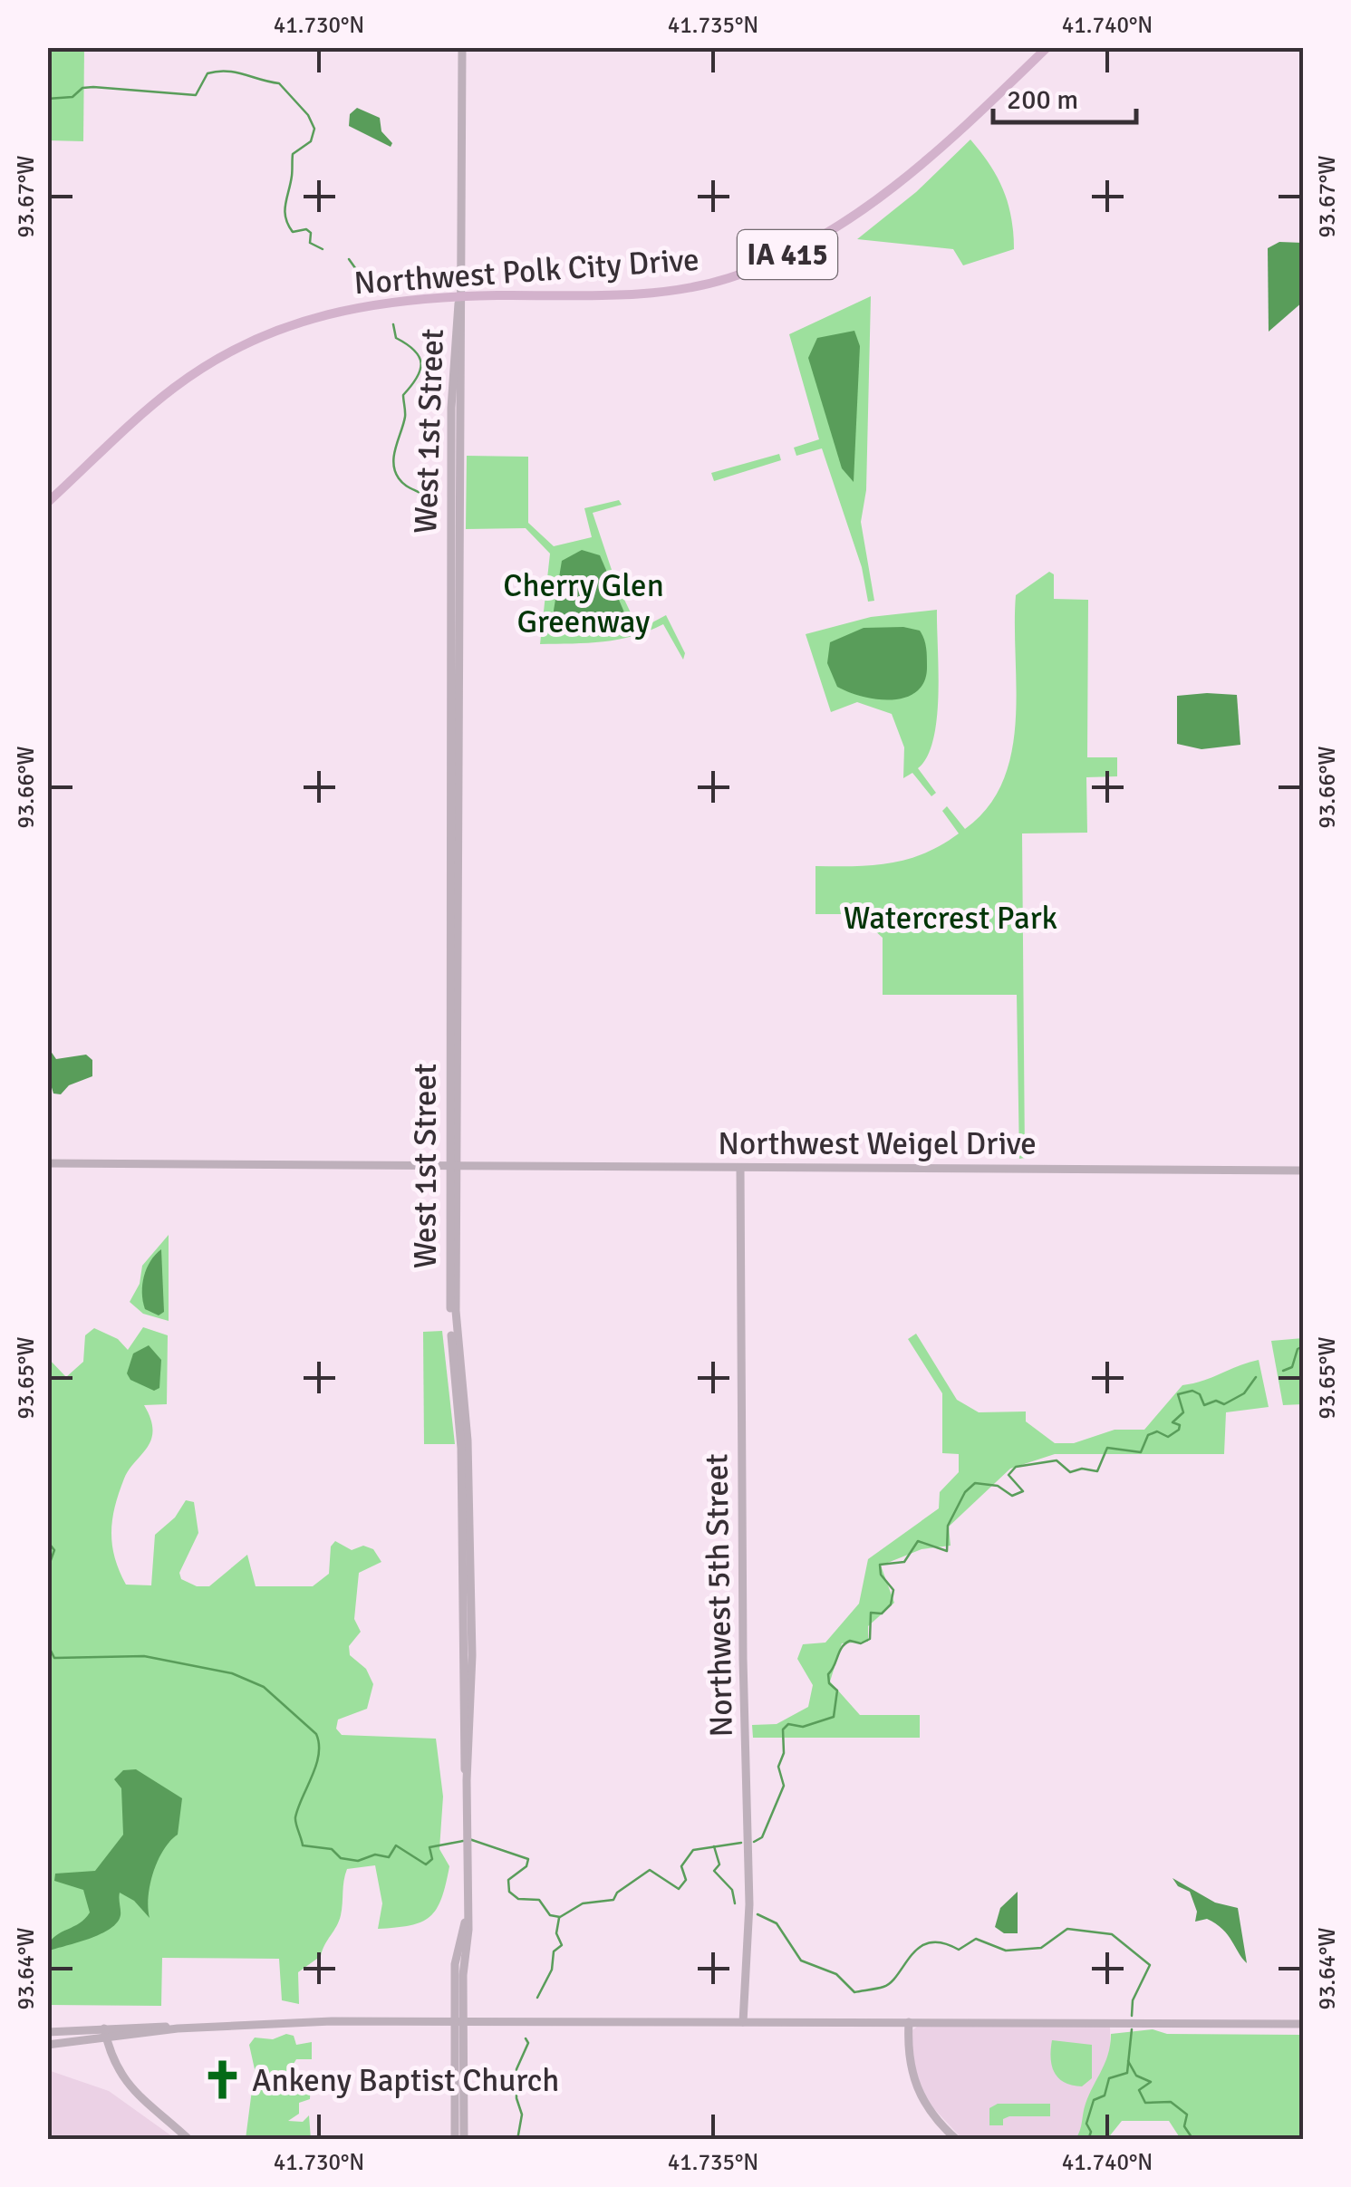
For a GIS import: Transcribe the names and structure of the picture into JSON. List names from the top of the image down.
{
  "streets": {
    "main road": [
      "IA 415",
      "Northwest Polk City Drive",
      "West 1st Street",
      "Northwest Weigel Drive",
      "Northwest 5th Street"
    ]
  },
  "crossings": [
    ["Northwest Polk City Drive", "West 1st Street"],
    ["West 1st Street", "Northwest Weigel Drive"],
    ["Northwest Weigel Drive", "Northwest 5th Street"]
  ],
  "parks": ["Cherry Glen Greenway", "Watercrest Park"],
  "places": {
    "church": ["Ankeny Baptist Church"]
  },
  "scale_bar": "200 m",
  "coordinates": [
    "41.730°N",
    "41.735°N",
    "41.740°N",
    "93.67°W",
    "93.66°W",
    "93.65°W",
    "93.64°W"
  ]
}
